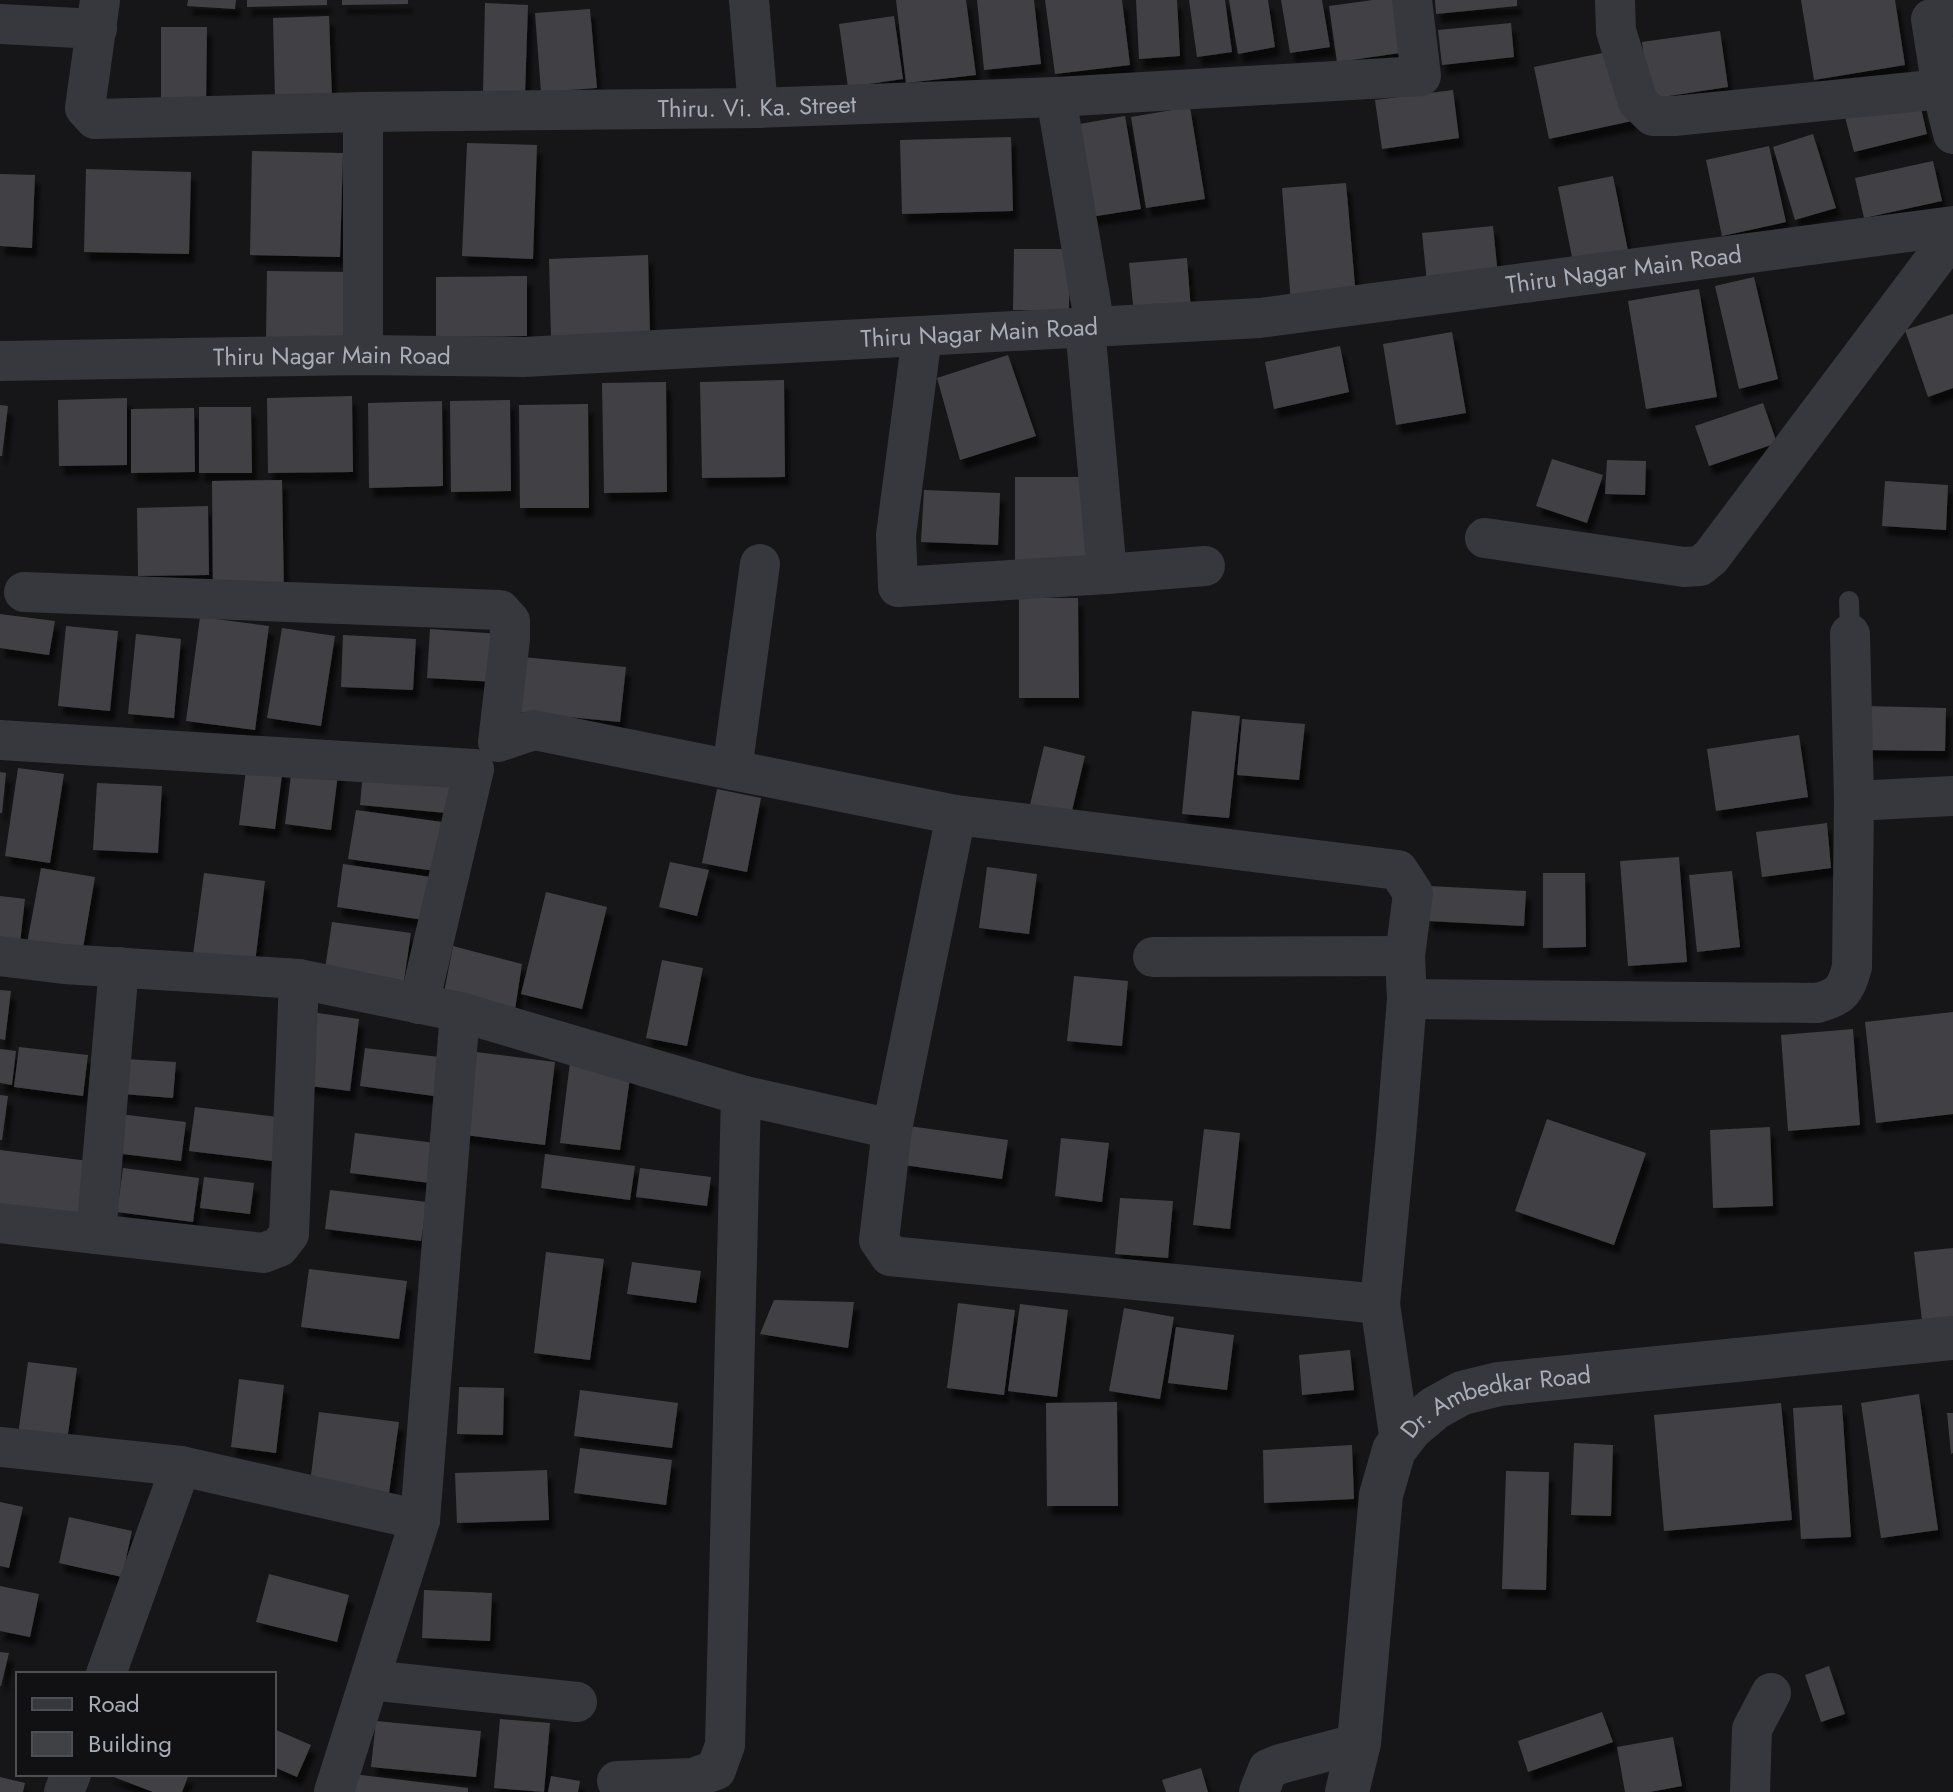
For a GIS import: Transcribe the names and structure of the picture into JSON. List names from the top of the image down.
{
  "streets": {
    "street": ["Thiru. Vi. Ka. Street", "Thiru Nagar Main Road", "Dr. Ambedkar Road"]
  },
  "legend": ["Road", "Building"]
}
